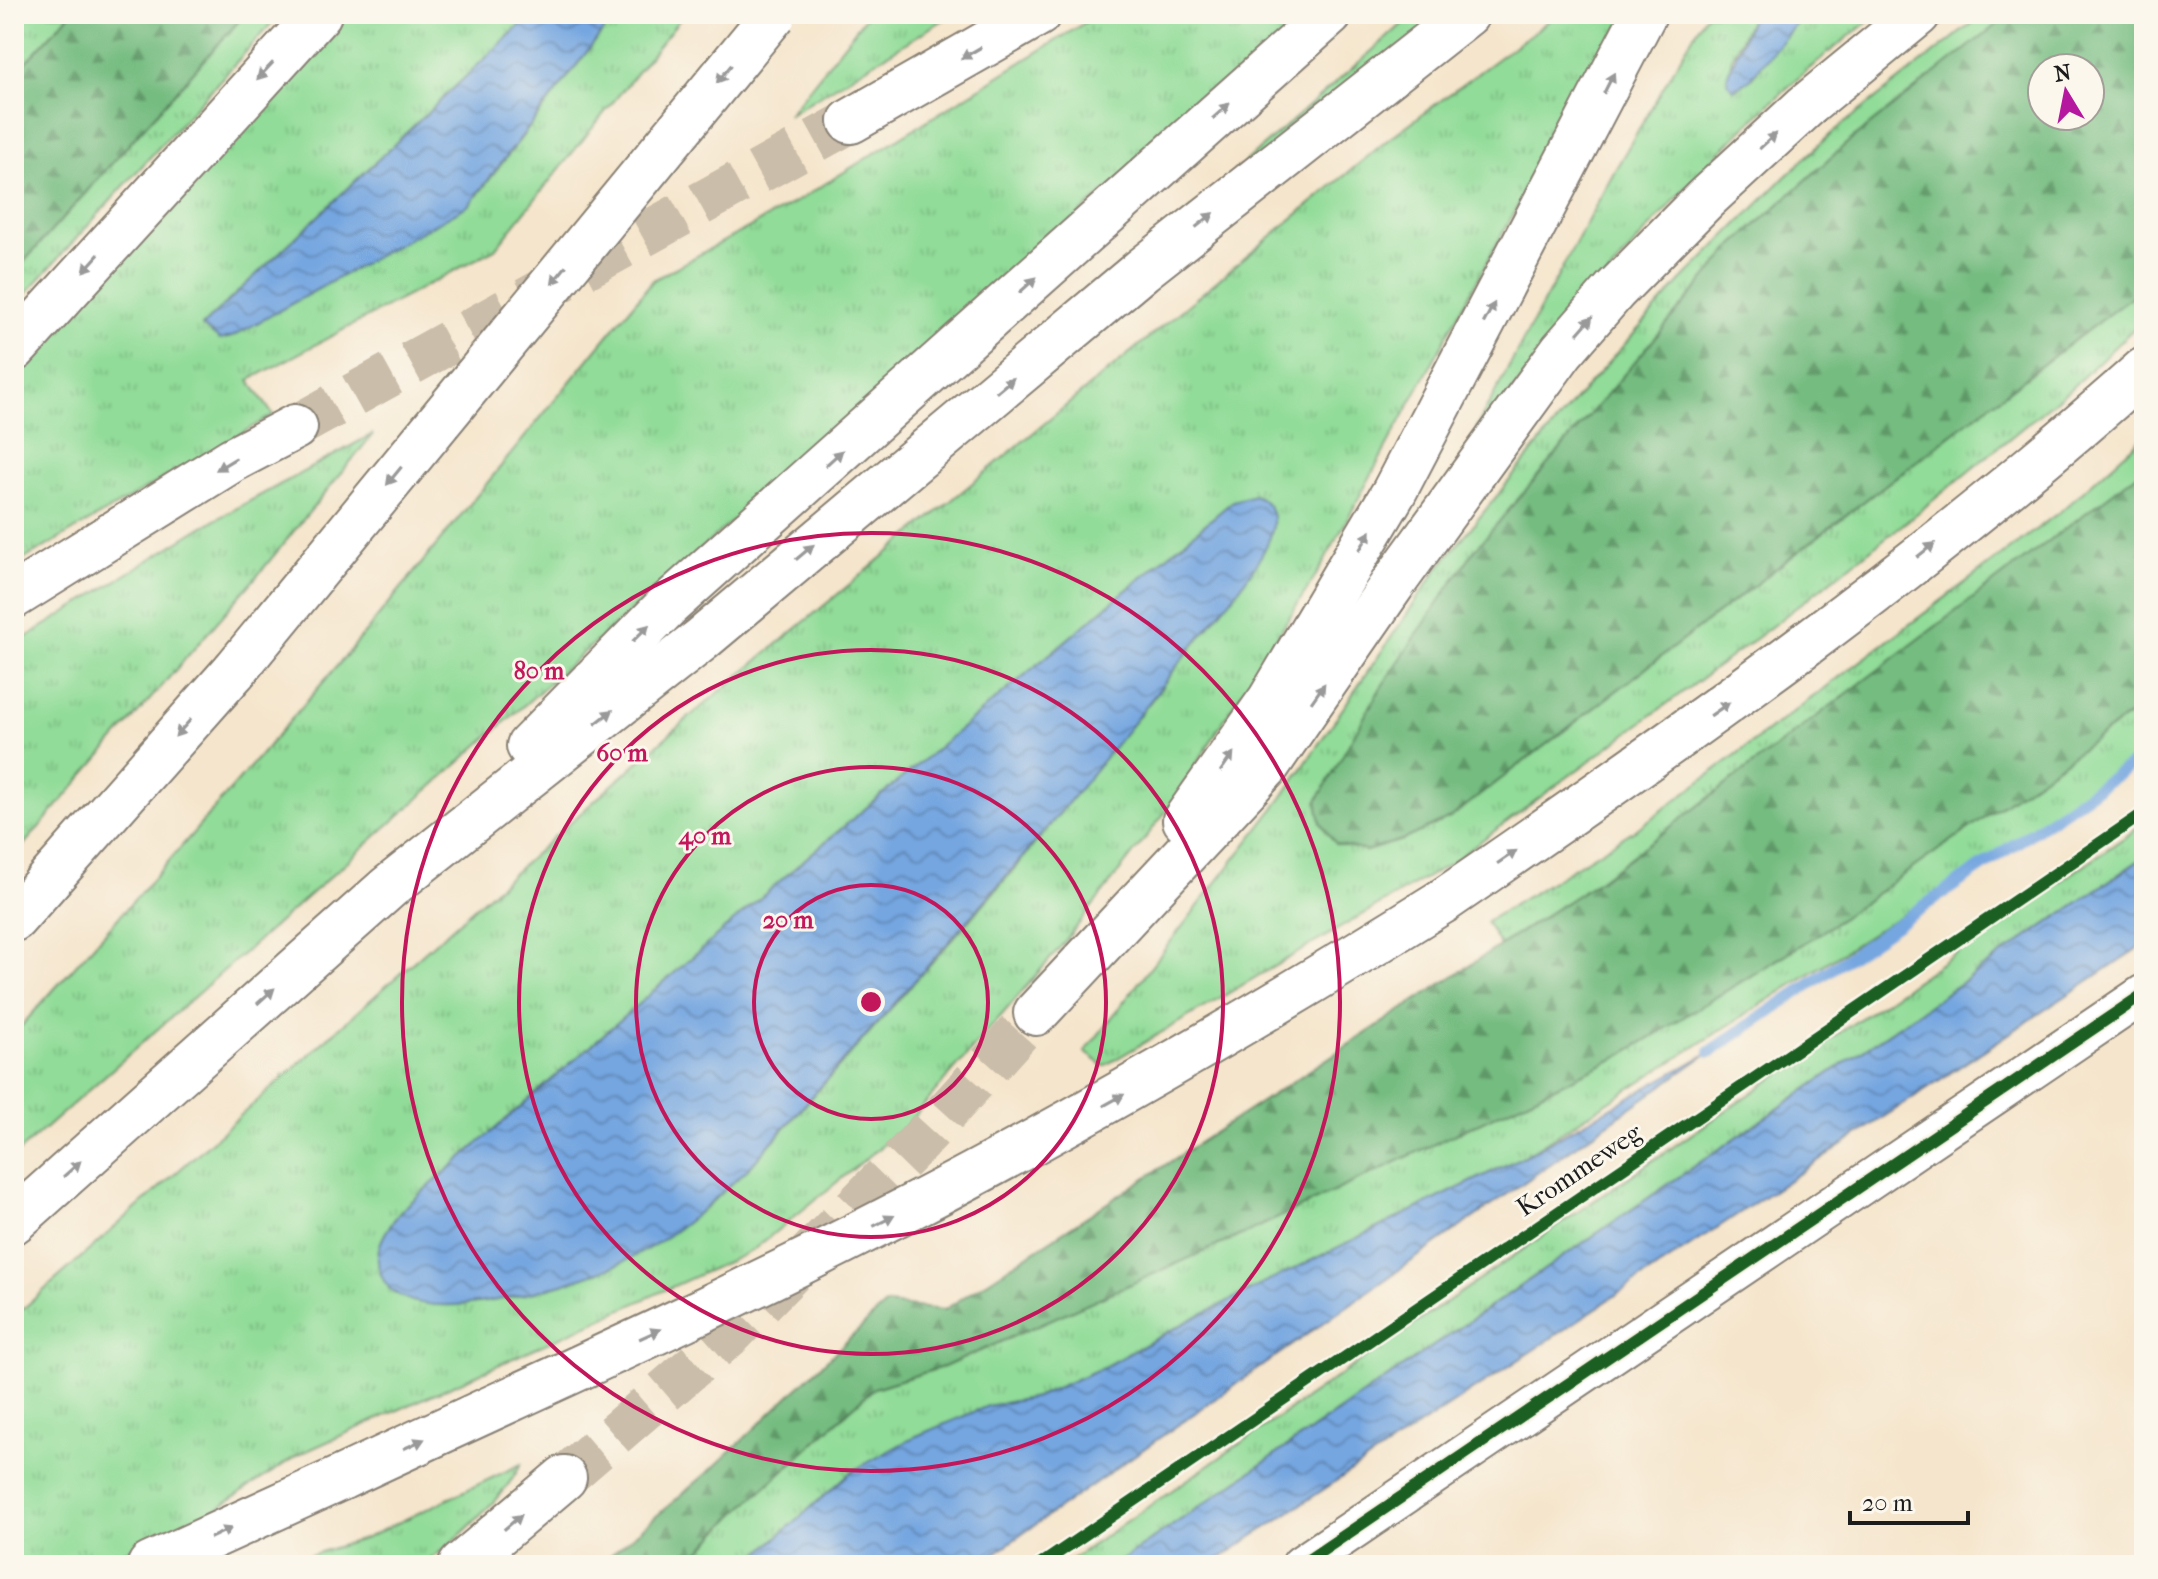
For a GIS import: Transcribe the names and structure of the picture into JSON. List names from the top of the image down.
{
  "streets": {
    "cycle path": ["Krommeweg"]
  },
  "scale_bar": "20 m",
  "north": "top",
  "rings": [
    "80 m",
    "60 m",
    "40 m",
    "20 m"
  ]
}
